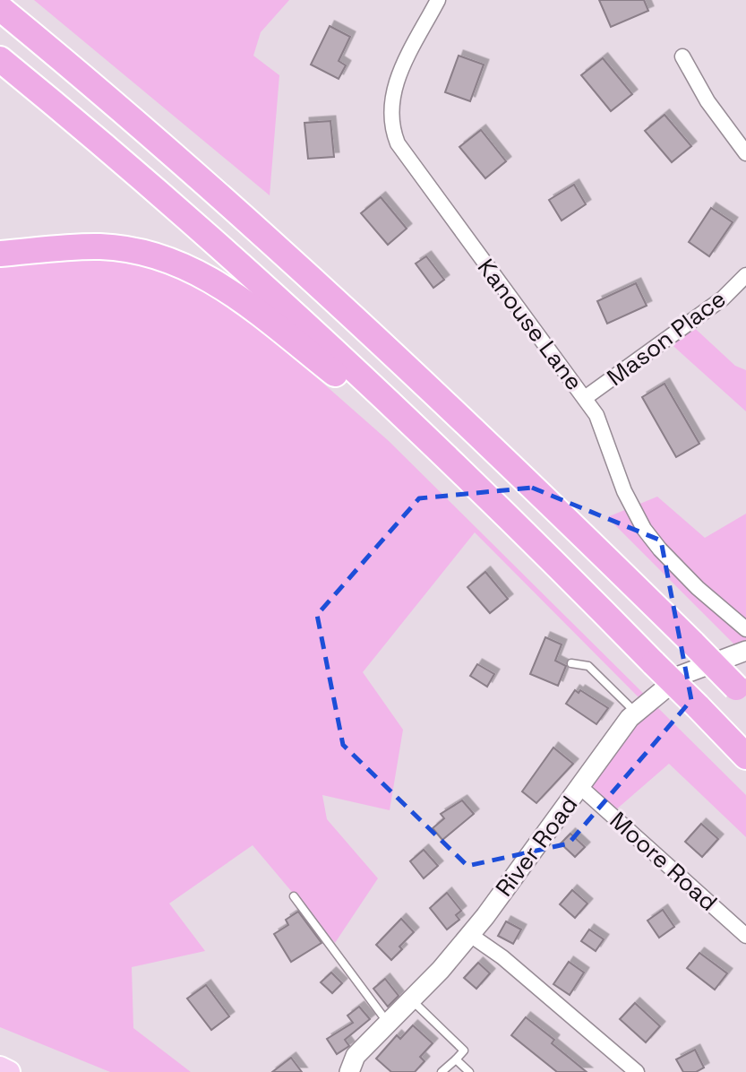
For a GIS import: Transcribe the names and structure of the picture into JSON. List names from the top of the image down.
{
  "streets": {
    "street": [
      "Kanouse Lane",
      "Mason Place",
      "River Road",
      "Moore Road"
    ]
  },
  "crossings": [
    ["Kanouse Lane", "Mason Place"],
    ["River Road", "Moore Road"]
  ]
}
